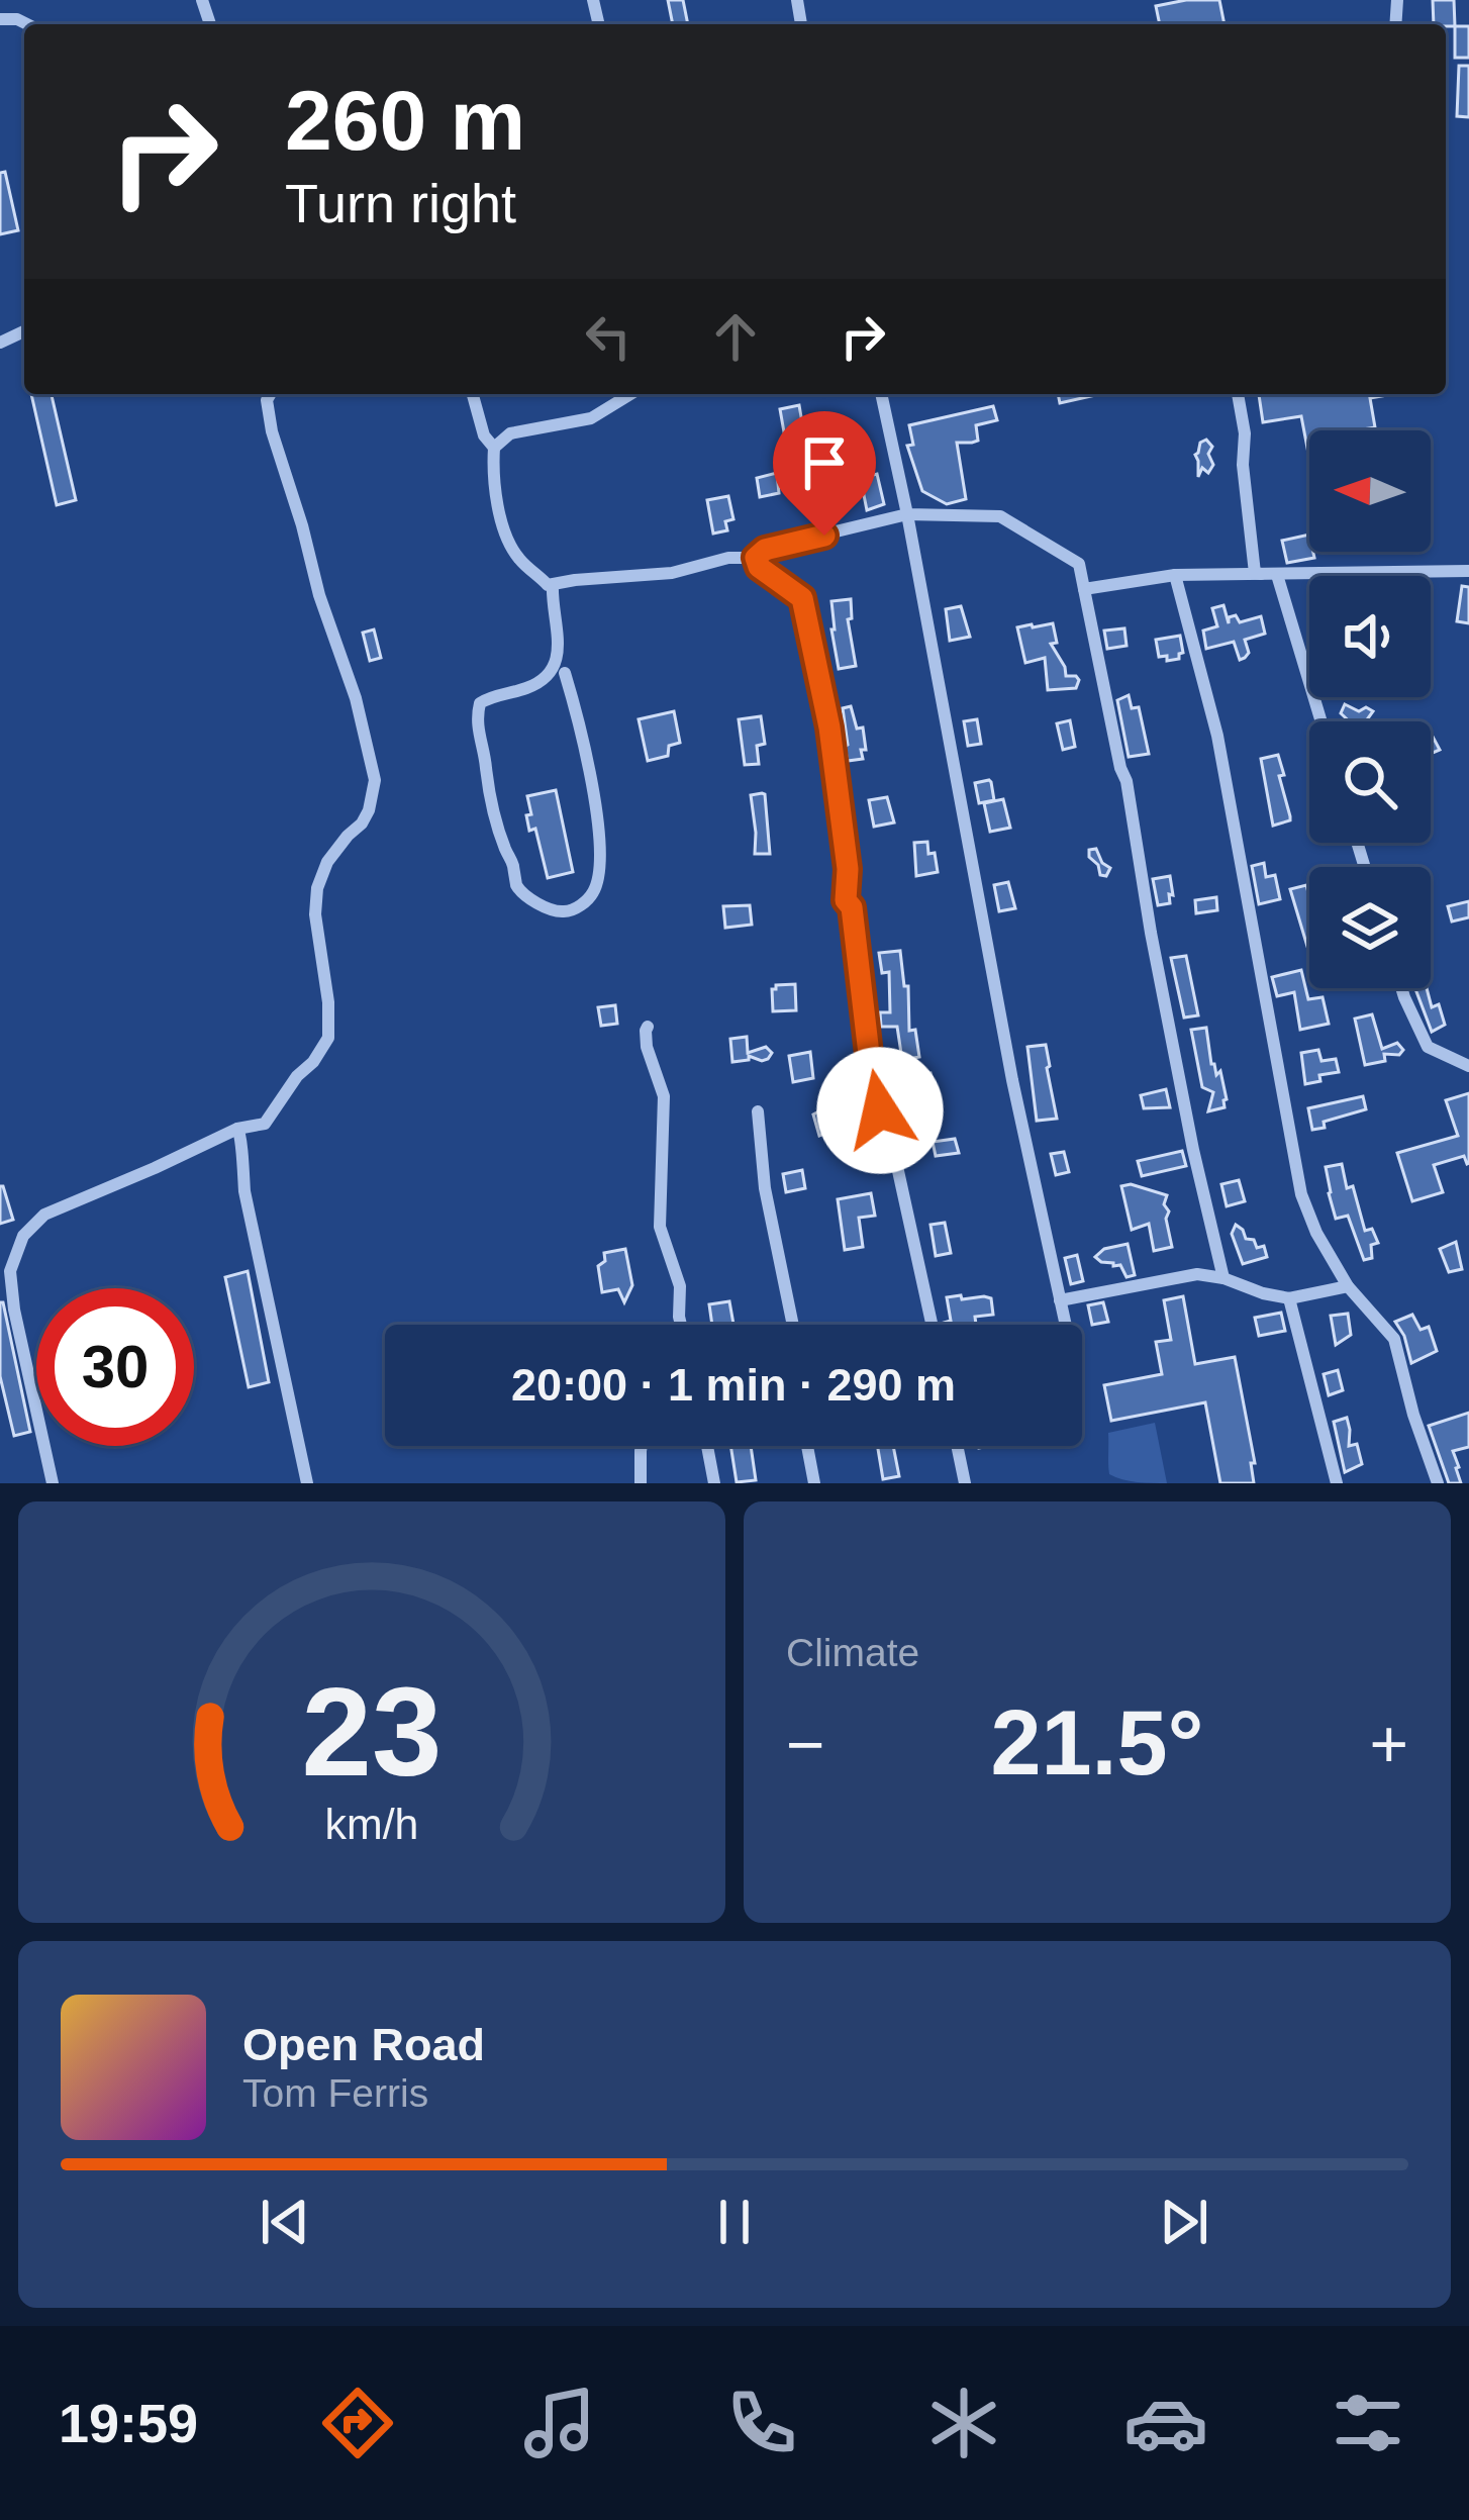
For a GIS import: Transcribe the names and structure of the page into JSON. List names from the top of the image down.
{
  "north": "left",
  "page": {
    "turn": ["260 m", "Turn right"],
    "limit": "30",
    "trip": "20:00 · 1 min · 290 m",
    "tile": "Climate",
    "heat": ["−", "21.5°", "+"],
    "song": ["Open Road", "Tom Ferris"],
    "tabs": "19:59",
    "gauge": ["23", "km/h"]
  }
}
